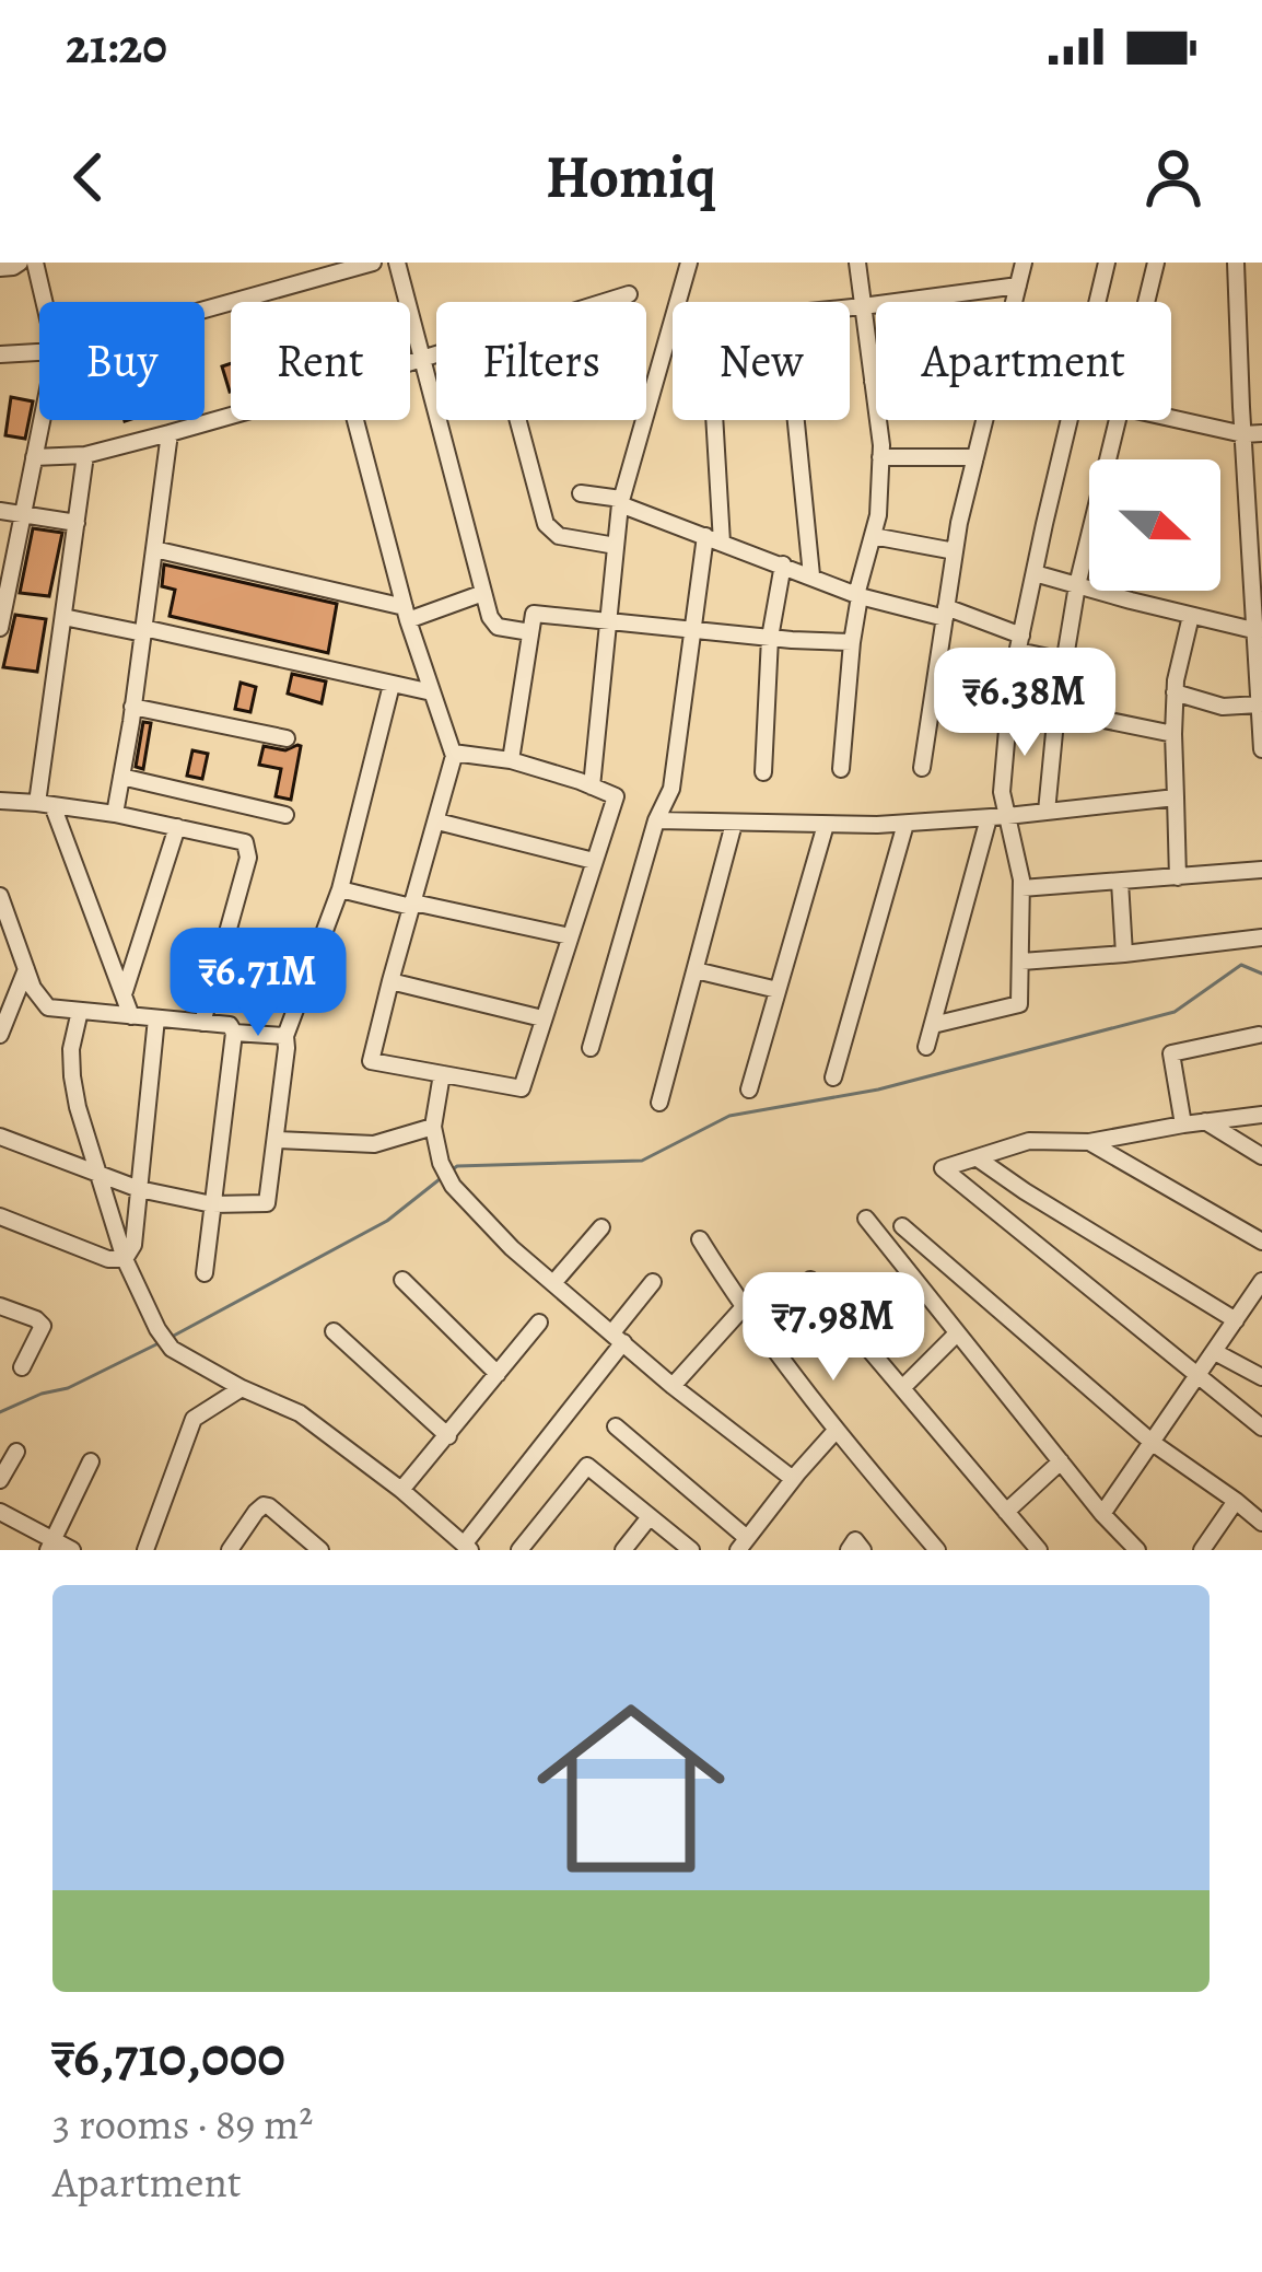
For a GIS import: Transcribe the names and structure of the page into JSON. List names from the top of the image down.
{
  "north": "right",
  "page": {
    "status": "21:20",
    "header": "Homiq",
    "chip": [
      "Buy",
      "Rent",
      "Filters",
      "New",
      "Apartment"
    ],
    "price": ["₹6.38M", "₹6.71M", "₹7.98M"],
    "list": [
      {
        "name": "₹6,710,000",
        "note": "3 rooms · 89 m² · Apartment"
      }
    ]
  }
}
